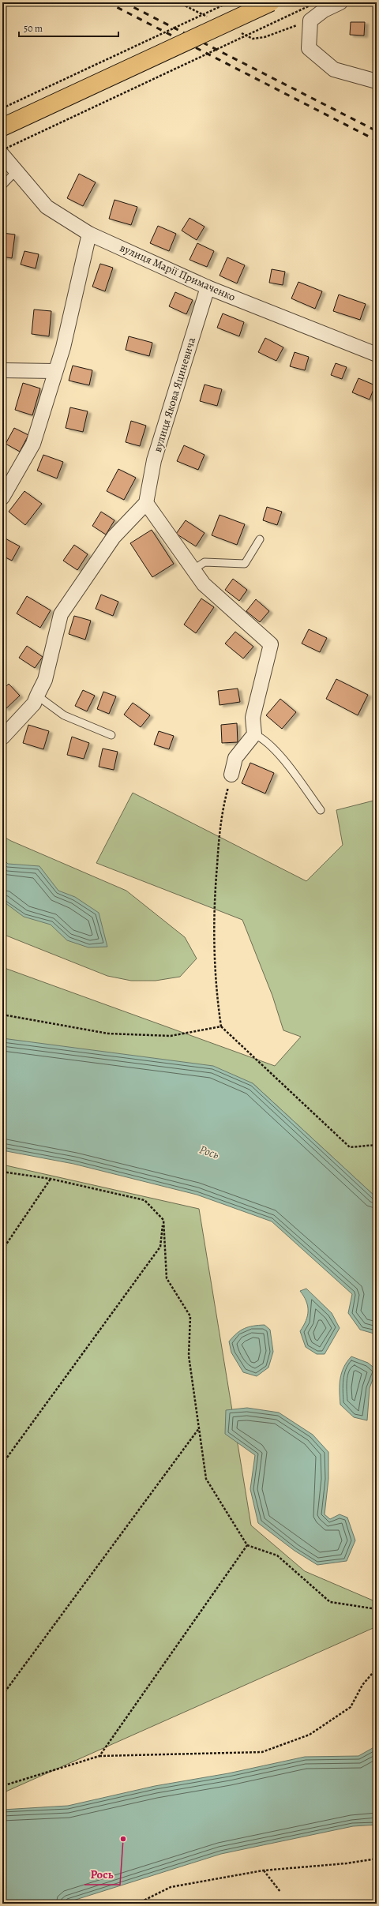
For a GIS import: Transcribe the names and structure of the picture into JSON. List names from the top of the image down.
{
  "streets": {
    "street": ["вулиця Марії Примаченко", "вулиця Якова Яциневича"]
  },
  "crossings": [
    ["вулиця Марії Примаченко", "вулиця Якова Яциневича"]
  ],
  "water": ["Рось"],
  "places": ["Рось"],
  "scale_bar": "50 m"
}
